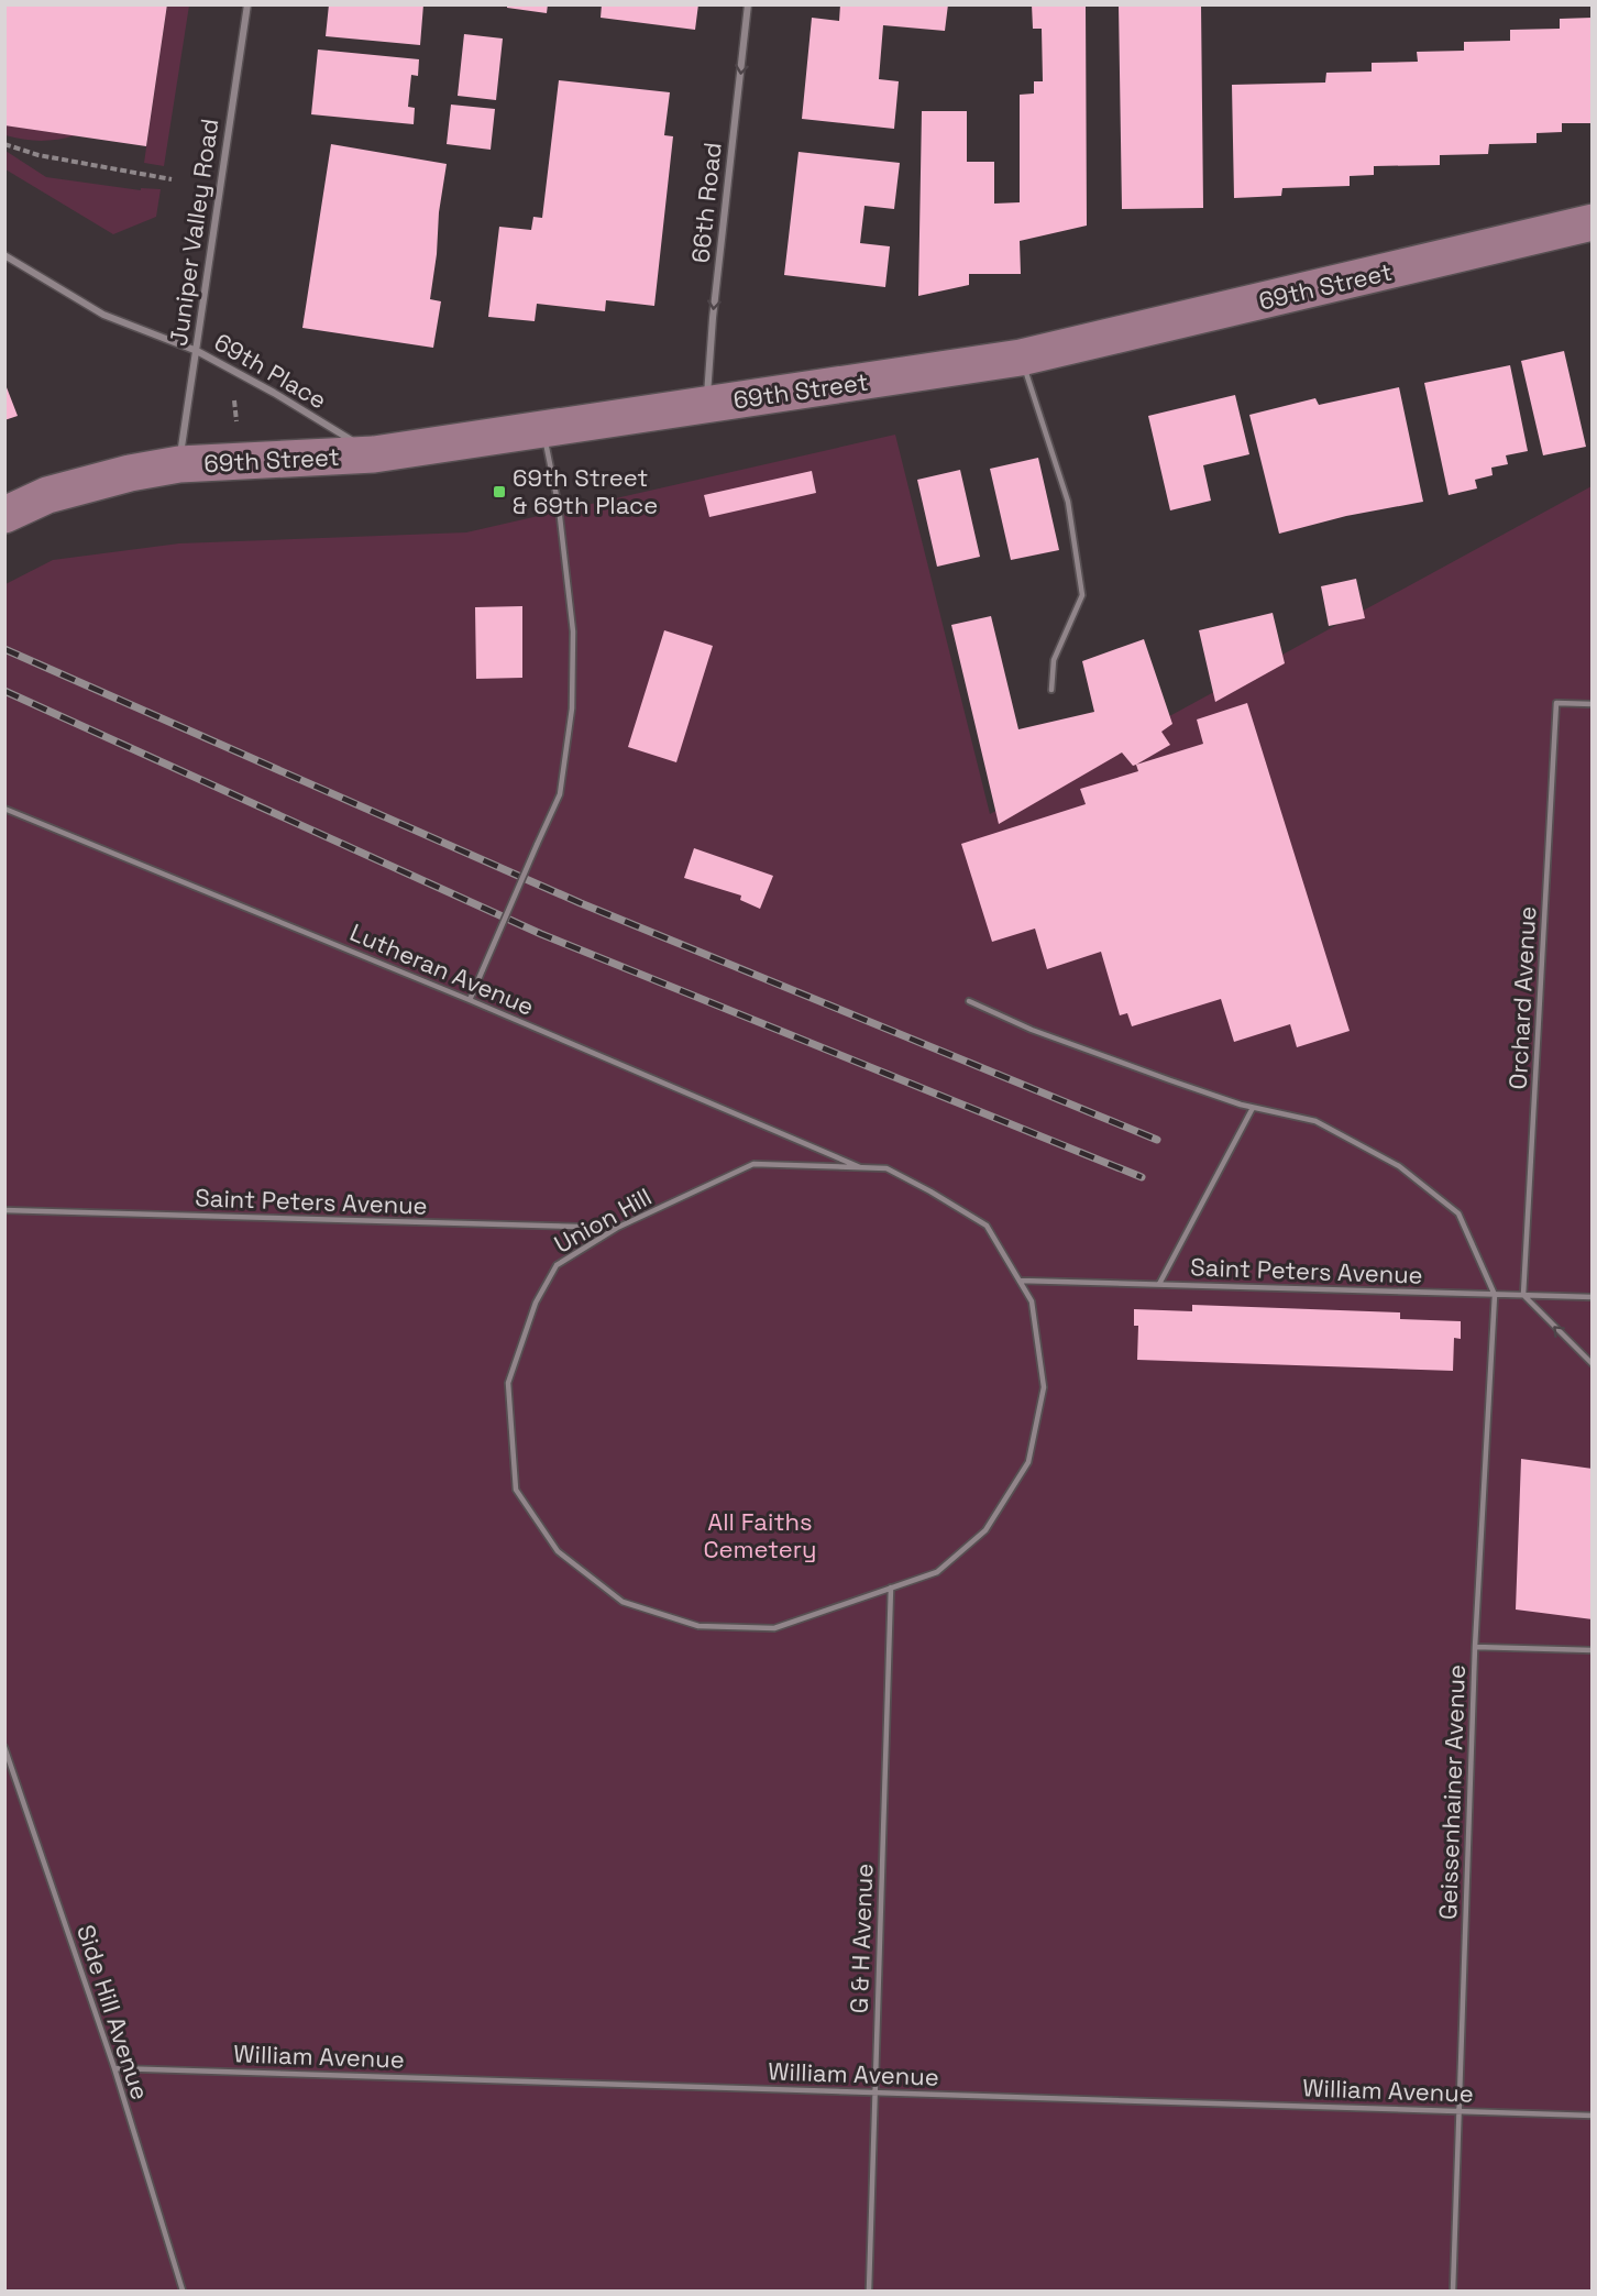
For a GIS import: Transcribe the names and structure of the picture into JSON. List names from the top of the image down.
{
  "streets": {
    "main road": ["69th Street"],
    "street": ["66th Road", "Juniper Valley Road", "69th Place"],
    "lane": [
      "Lutheran Avenue",
      "Orchard Avenue",
      "Saint Peters Avenue",
      "Union Hill",
      "Geissenhainer Avenue",
      "G & H Avenue",
      "Side Hill Avenue",
      "William Avenue"
    ]
  },
  "crossings": [
    ["66th Road", "69th Street"],
    ["Juniper Valley Road", "69th Street"],
    ["Juniper Valley Road", "69th Place"],
    ["69th Street", "69th Place"],
    ["Lutheran Avenue", "Union Hill"],
    ["Orchard Avenue", "Saint Peters Avenue"],
    ["Saint Peters Avenue", "Union Hill"],
    ["Saint Peters Avenue", "Geissenhainer Avenue"],
    ["Union Hill", "G & H Avenue"],
    ["Geissenhainer Avenue", "William Avenue"],
    ["G & H Avenue", "William Avenue"],
    ["Side Hill Avenue", "William Avenue"]
  ],
  "one_way": ["66th Road"],
  "parks": ["All Faiths Cemetery"],
  "places": {
    "transit": ["69th Street & 69th Place"]
  }
}
